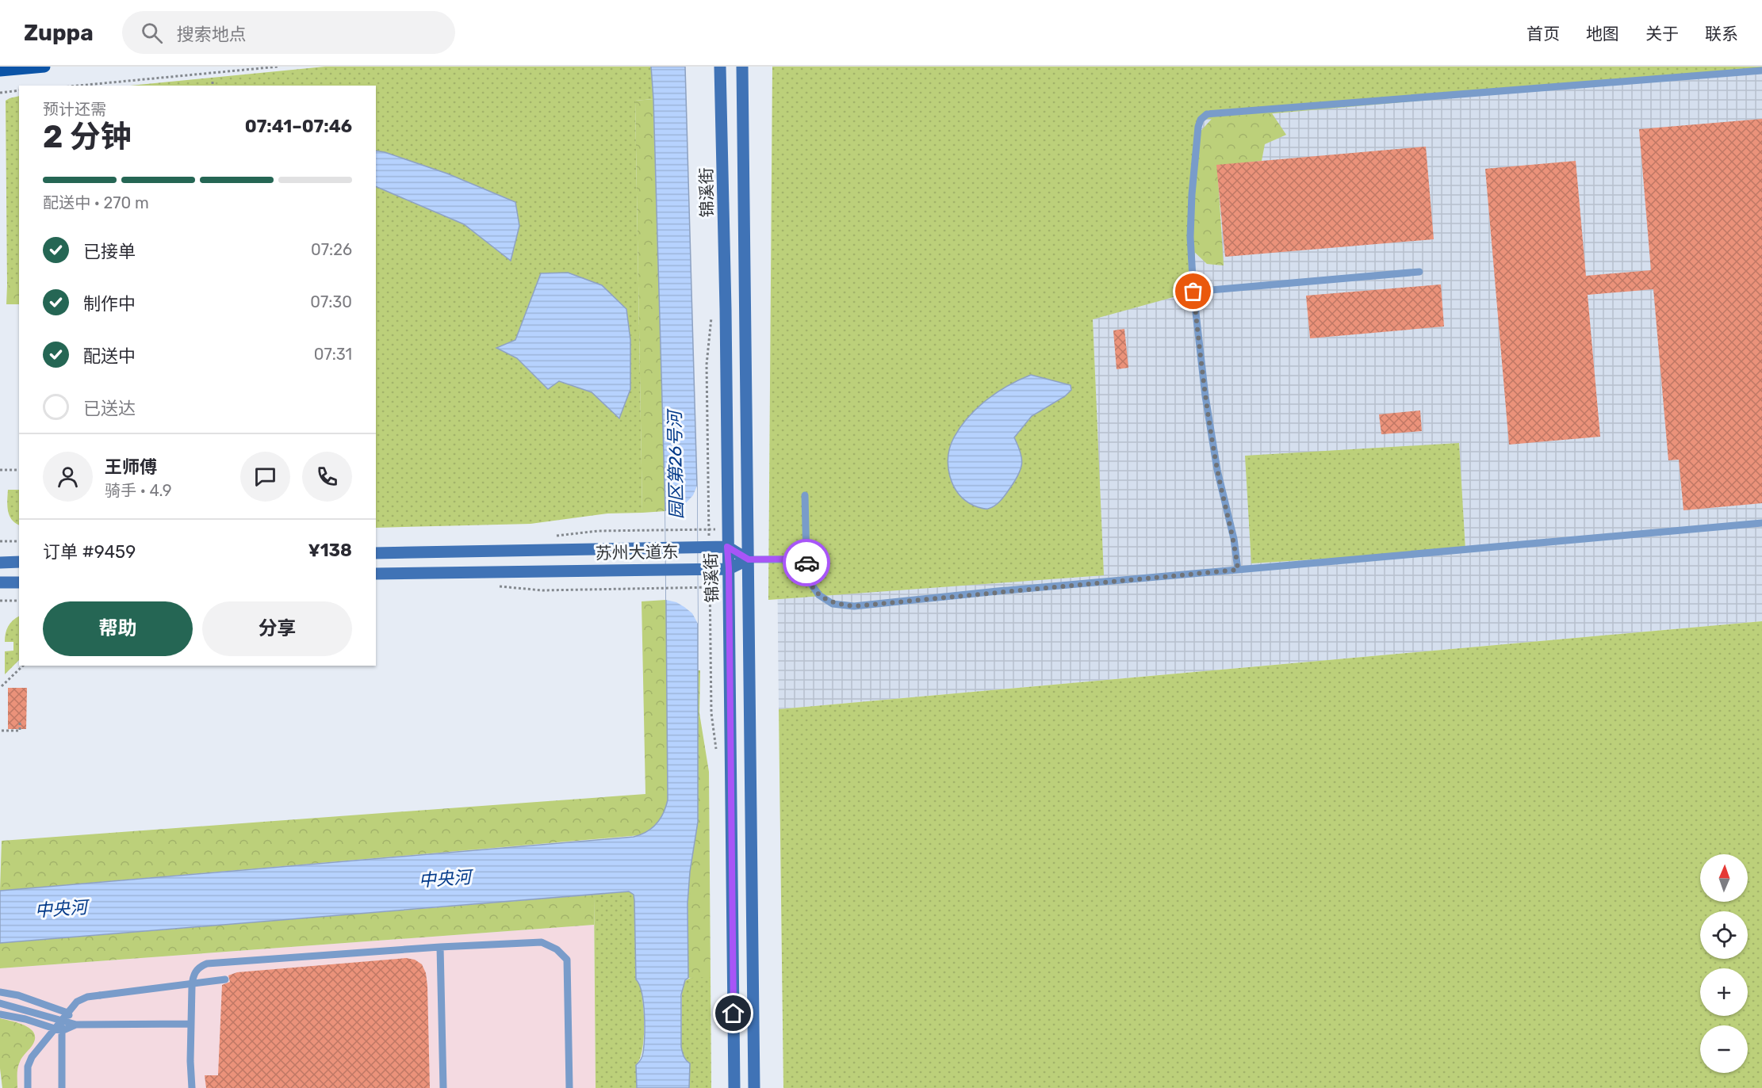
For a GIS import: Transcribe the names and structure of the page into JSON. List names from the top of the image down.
{
  "streets": {
    "main road": ["锦溪街", "苏州大道东"]
  },
  "crossings": [
    ["锦溪街", "苏州大道东"]
  ],
  "water": ["园区第26号河", "中央河"],
  "north": "top",
  "page": {
    "header": "Zuppa",
    "search": "搜索地点",
    "nav": [
      "首页",
      "地图",
      "关于",
      "联系"
    ],
    "heading": ["2 分钟", "预计还需", "07:41–07:46"],
    "panel": [
      "王师傅",
      "骑手 · 4.9",
      "订单 #9459",
      "¥138"
    ],
    "bar": "配送中 · 270 m",
    "list": [
      ["已接单", "07:26"],
      ["制作中", "07:30"],
      ["配送中", "07:31"],
      "已送达"
    ],
    "buttons": ["帮助", "分享"],
    "map_buttons": ["+", "−"]
  }
}
